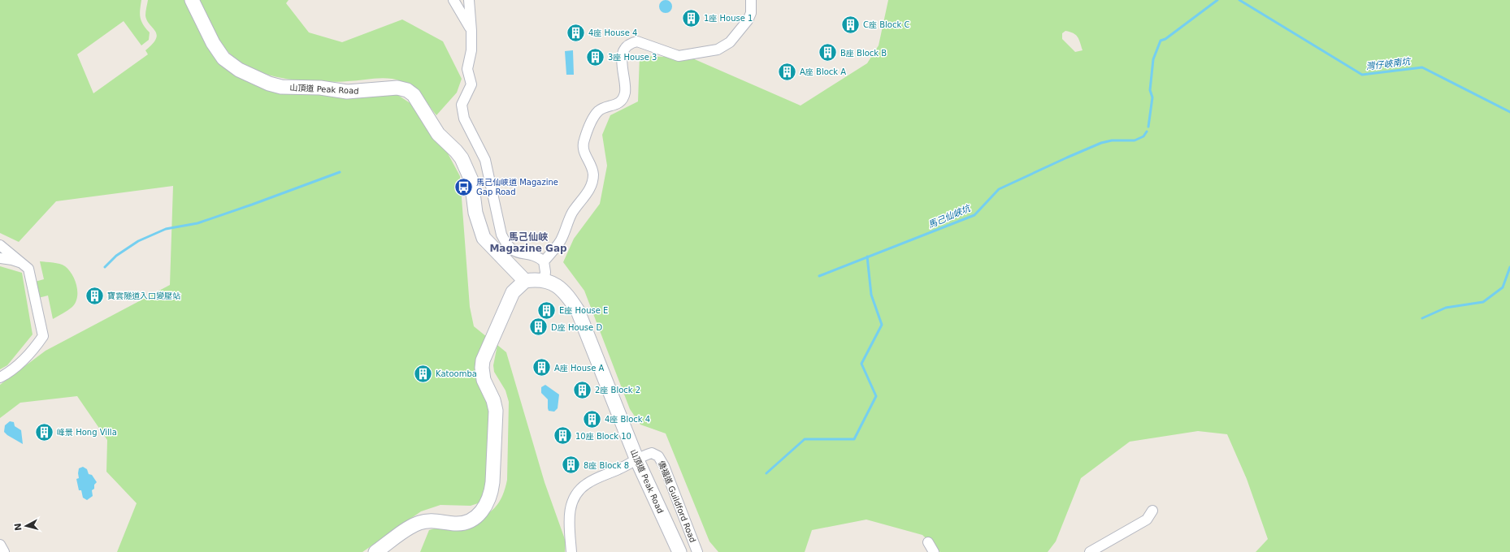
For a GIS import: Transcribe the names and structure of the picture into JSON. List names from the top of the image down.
{
  "streets": {
    "main road": ["山頂道 Peak Road"],
    "street": ["僑福道 Guildford Road"]
  },
  "crossings": [
    ["山頂道 Peak Road", "僑福道 Guildford Road"]
  ],
  "districts": ["馬己仙峽 Magazine Gap"],
  "water": ["灣仔峽南坑", "馬己仙峽坑"],
  "places": {
    "building": [
      "1座 House 1",
      "C座 Block C",
      "4座 House 4",
      "B座 Block B",
      "3座 House 3",
      "A座 Block A",
      "寶雲隧道入口變壓站",
      "E座 House E",
      "D座 House D",
      "A座 House A",
      "Katoomba",
      "2座 Block 2",
      "4座 Block 4",
      "峰景 Hong Villa",
      "10座 Block 10",
      "8座 Block 8"
    ],
    "bus stop": ["馬己仙峽道 Magazine Gap Road"]
  },
  "north": "left"
}
